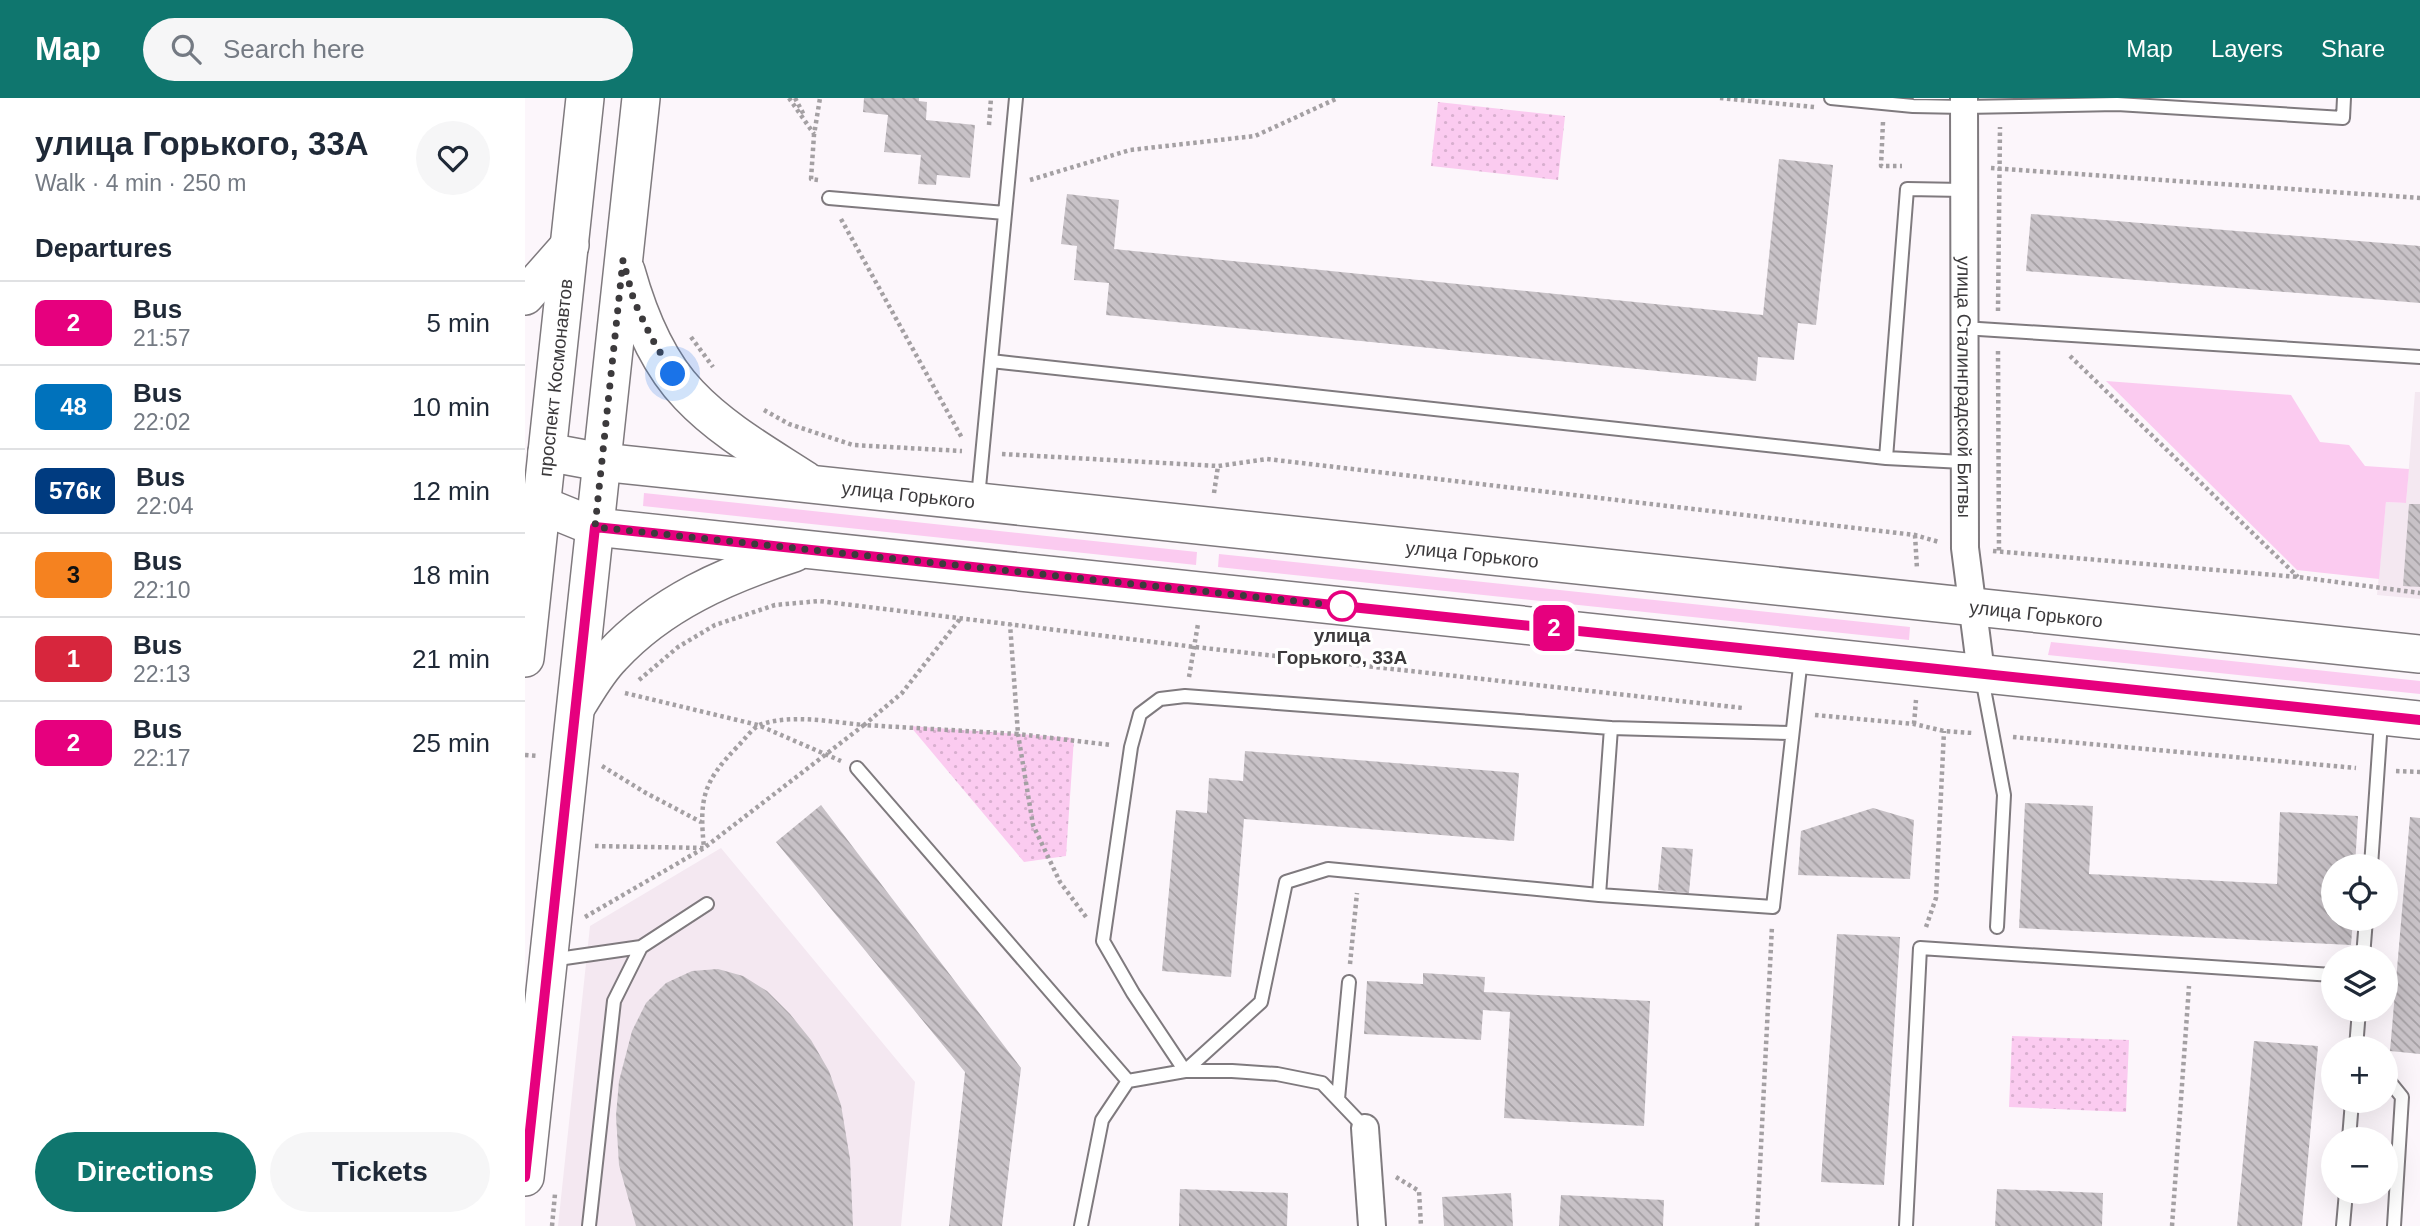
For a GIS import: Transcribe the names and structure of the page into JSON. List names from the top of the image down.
{
  "streets": {
    "main road": ["проспект Космонавтов", "улица Горького"],
    "street": ["улица Сталинградской Битвы"]
  },
  "crossings": [
    ["проспект Космонавтов", "улица Горького"],
    ["улица Сталинградской Битвы", "улица Горького"]
  ],
  "places": ["улица Горького, 33А"],
  "lines": ["bus line 2"],
  "page": {
    "header": "Map",
    "search": "Search here",
    "nav": ["Map", "Layers", "Share"],
    "heading": [
      ["улица Горького, 33А", "Walk · 4 min · 250 m"],
      "Departures"
    ],
    "on_map": "2",
    "list": [
      {
        "mark": "2",
        "name": "Bus",
        "note": "21:57",
        "value": "5 min"
      },
      {
        "mark": "48",
        "name": "Bus",
        "note": "22:02",
        "value": "10 min"
      },
      {
        "mark": "576к",
        "name": "Bus",
        "note": "22:04",
        "value": "12 min"
      },
      {
        "mark": "3",
        "name": "Bus",
        "note": "22:10",
        "value": "18 min"
      },
      {
        "mark": "1",
        "name": "Bus",
        "note": "22:13",
        "value": "21 min"
      },
      {
        "mark": "2",
        "name": "Bus",
        "note": "22:17",
        "value": "25 min"
      }
    ],
    "map_buttons": ["+", "−"],
    "buttons": ["Directions", "Tickets"]
  }
}
